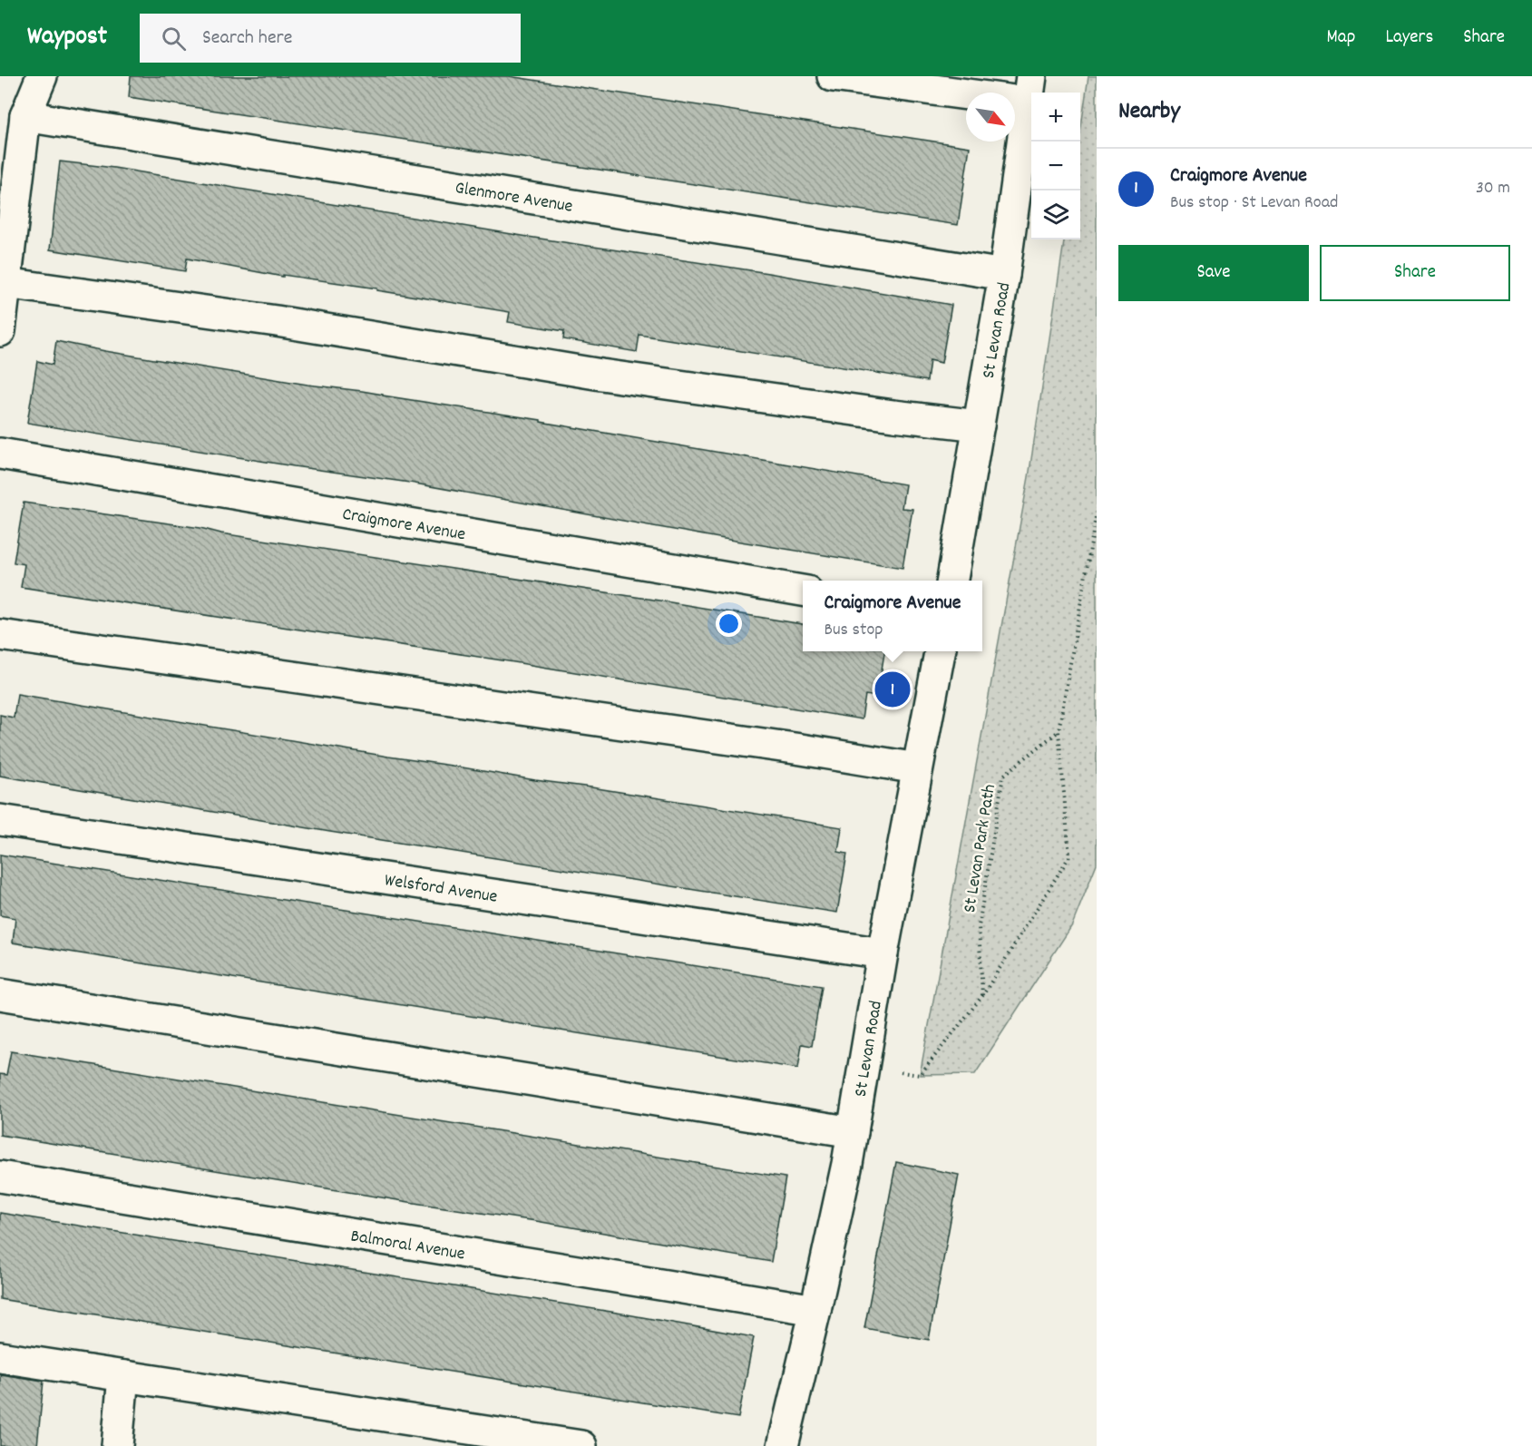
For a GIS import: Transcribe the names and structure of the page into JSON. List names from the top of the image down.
{
  "streets": {
    "street": [
      "Glenmore Avenue",
      "St Levan Road",
      "Craigmore Avenue",
      "Welsford Avenue",
      "Balmoral Avenue"
    ],
    "path": ["St Levan Park Path"]
  },
  "crossings": [
    ["Glenmore Avenue", "St Levan Road"],
    ["St Levan Road", "Welsford Avenue"],
    ["St Levan Road", "Balmoral Avenue"]
  ],
  "north": "bottom right",
  "page": {
    "header": "Waypost",
    "search": "Search here",
    "nav": ["Map", "Layers", "Share"],
    "heading": "Nearby",
    "map_buttons": ["+", "−"],
    "list": [
      {
        "mark": "1",
        "name": "Craigmore Avenue",
        "note": "Bus stop · St Levan Road",
        "value": "30 m"
      }
    ],
    "buttons": ["Save", "Share"],
    "popup": ["Craigmore Avenue", "Bus stop"],
    "pins": "1"
  }
}
